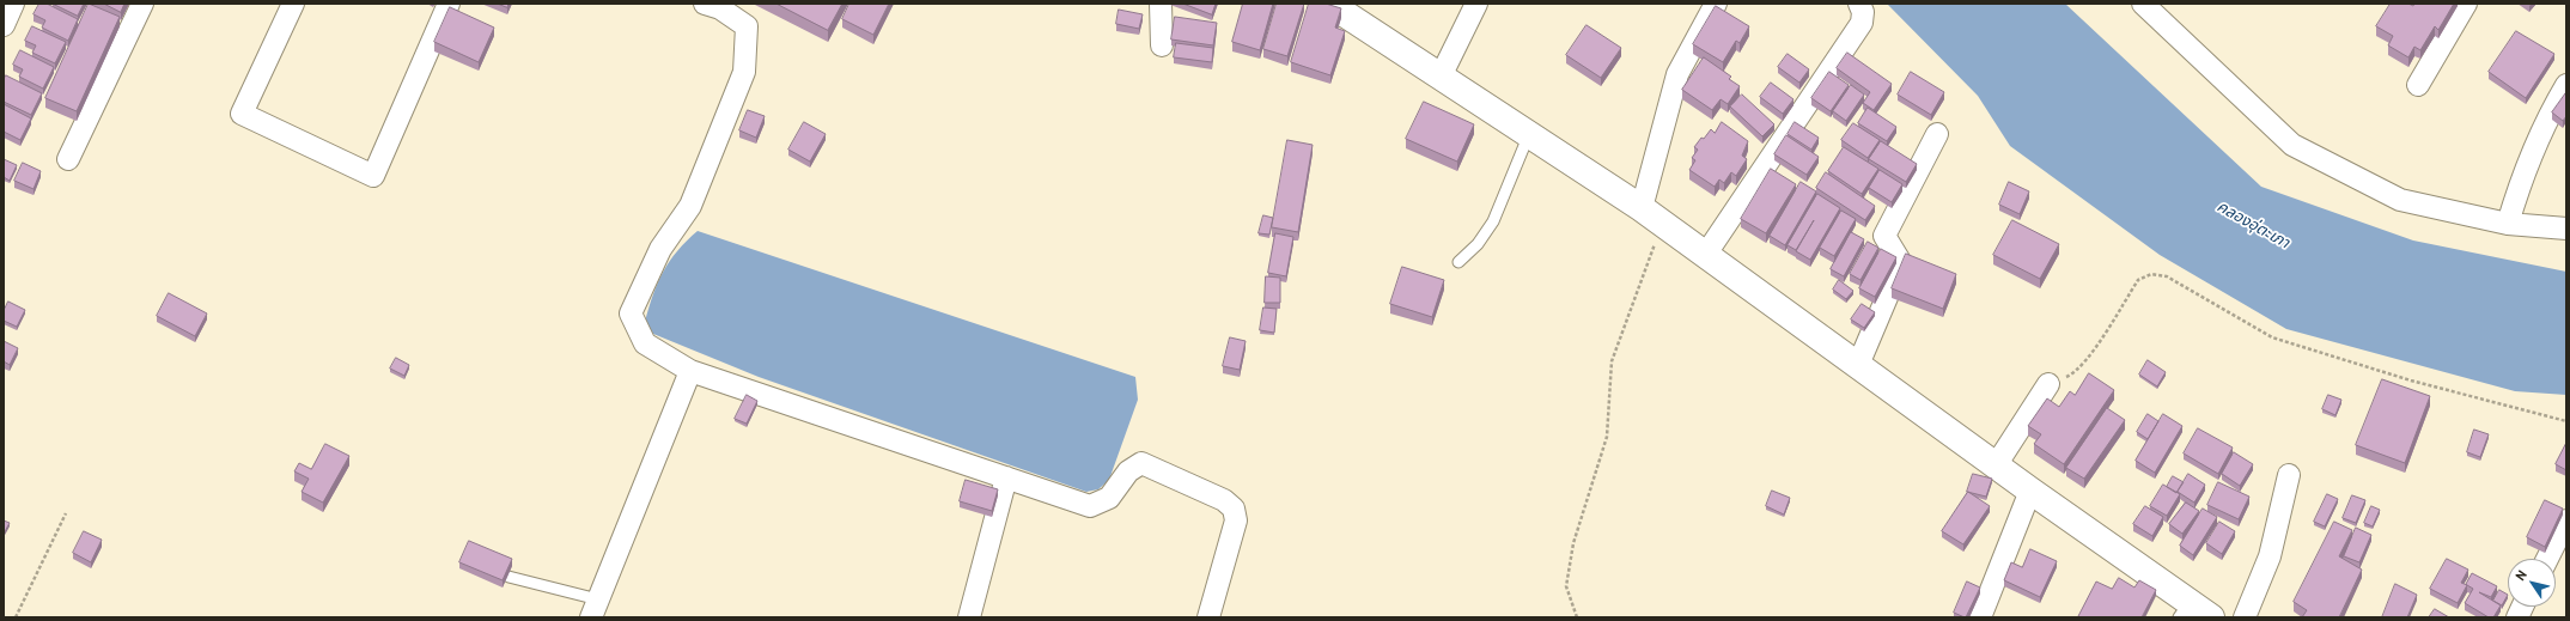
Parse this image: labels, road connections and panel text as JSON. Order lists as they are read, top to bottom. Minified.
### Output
{"water":["คลองอุ่ตะเภา"],"north":"top left"}
